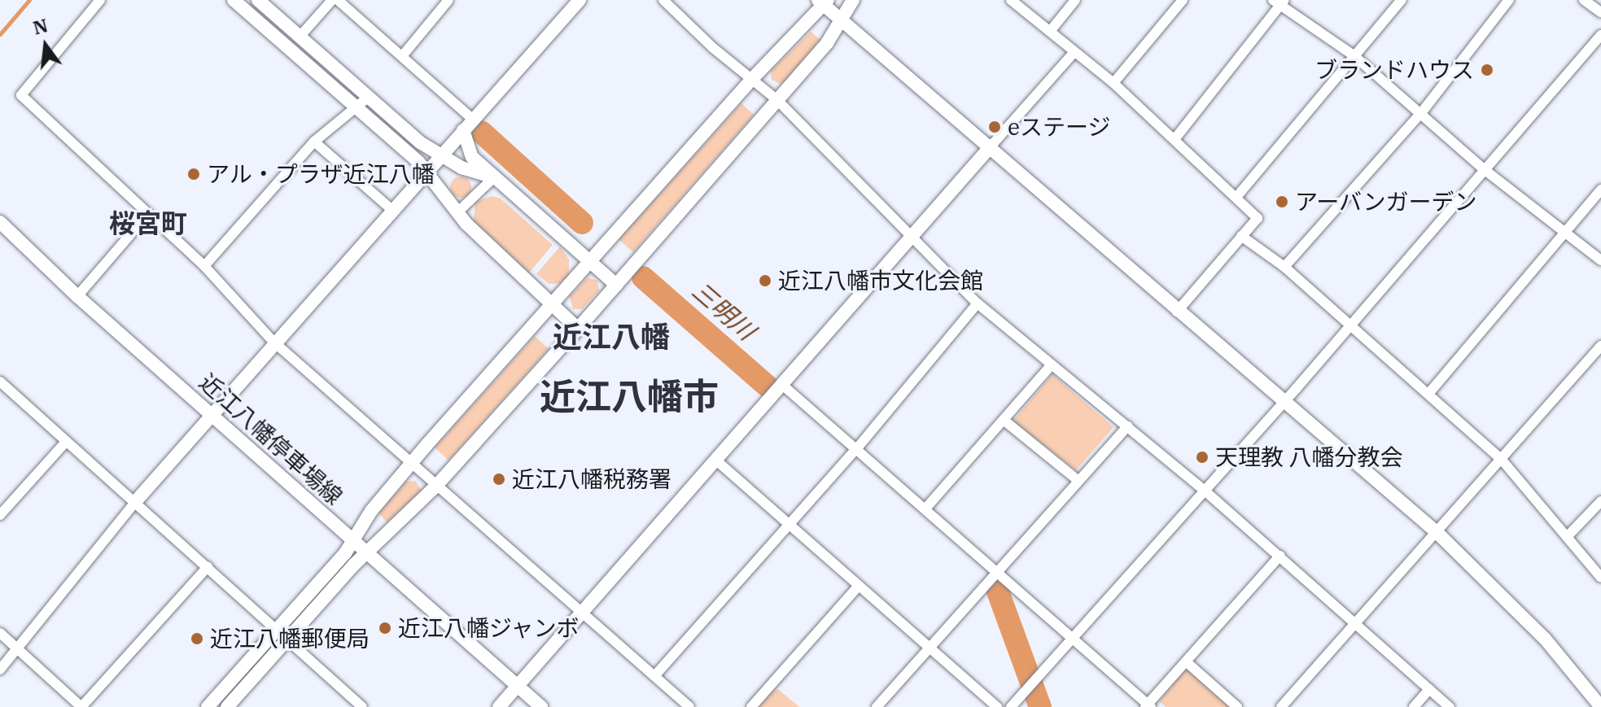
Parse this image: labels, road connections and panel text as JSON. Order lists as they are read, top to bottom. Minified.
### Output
{"streets":{"street":["近江八幡停車場線"]},"districts":["桜宮町","近江八幡","近江八幡市"],"water":["三明川"],"places":["ブランドハウス","eステージ","アル・プラザ近江八幡","アーバンガーデン","近江八幡市文化会館","天理教 八幡分教会","近江八幡税務署","近江八幡ジャンボ","近江八幡郵便局"],"north":"top"}
